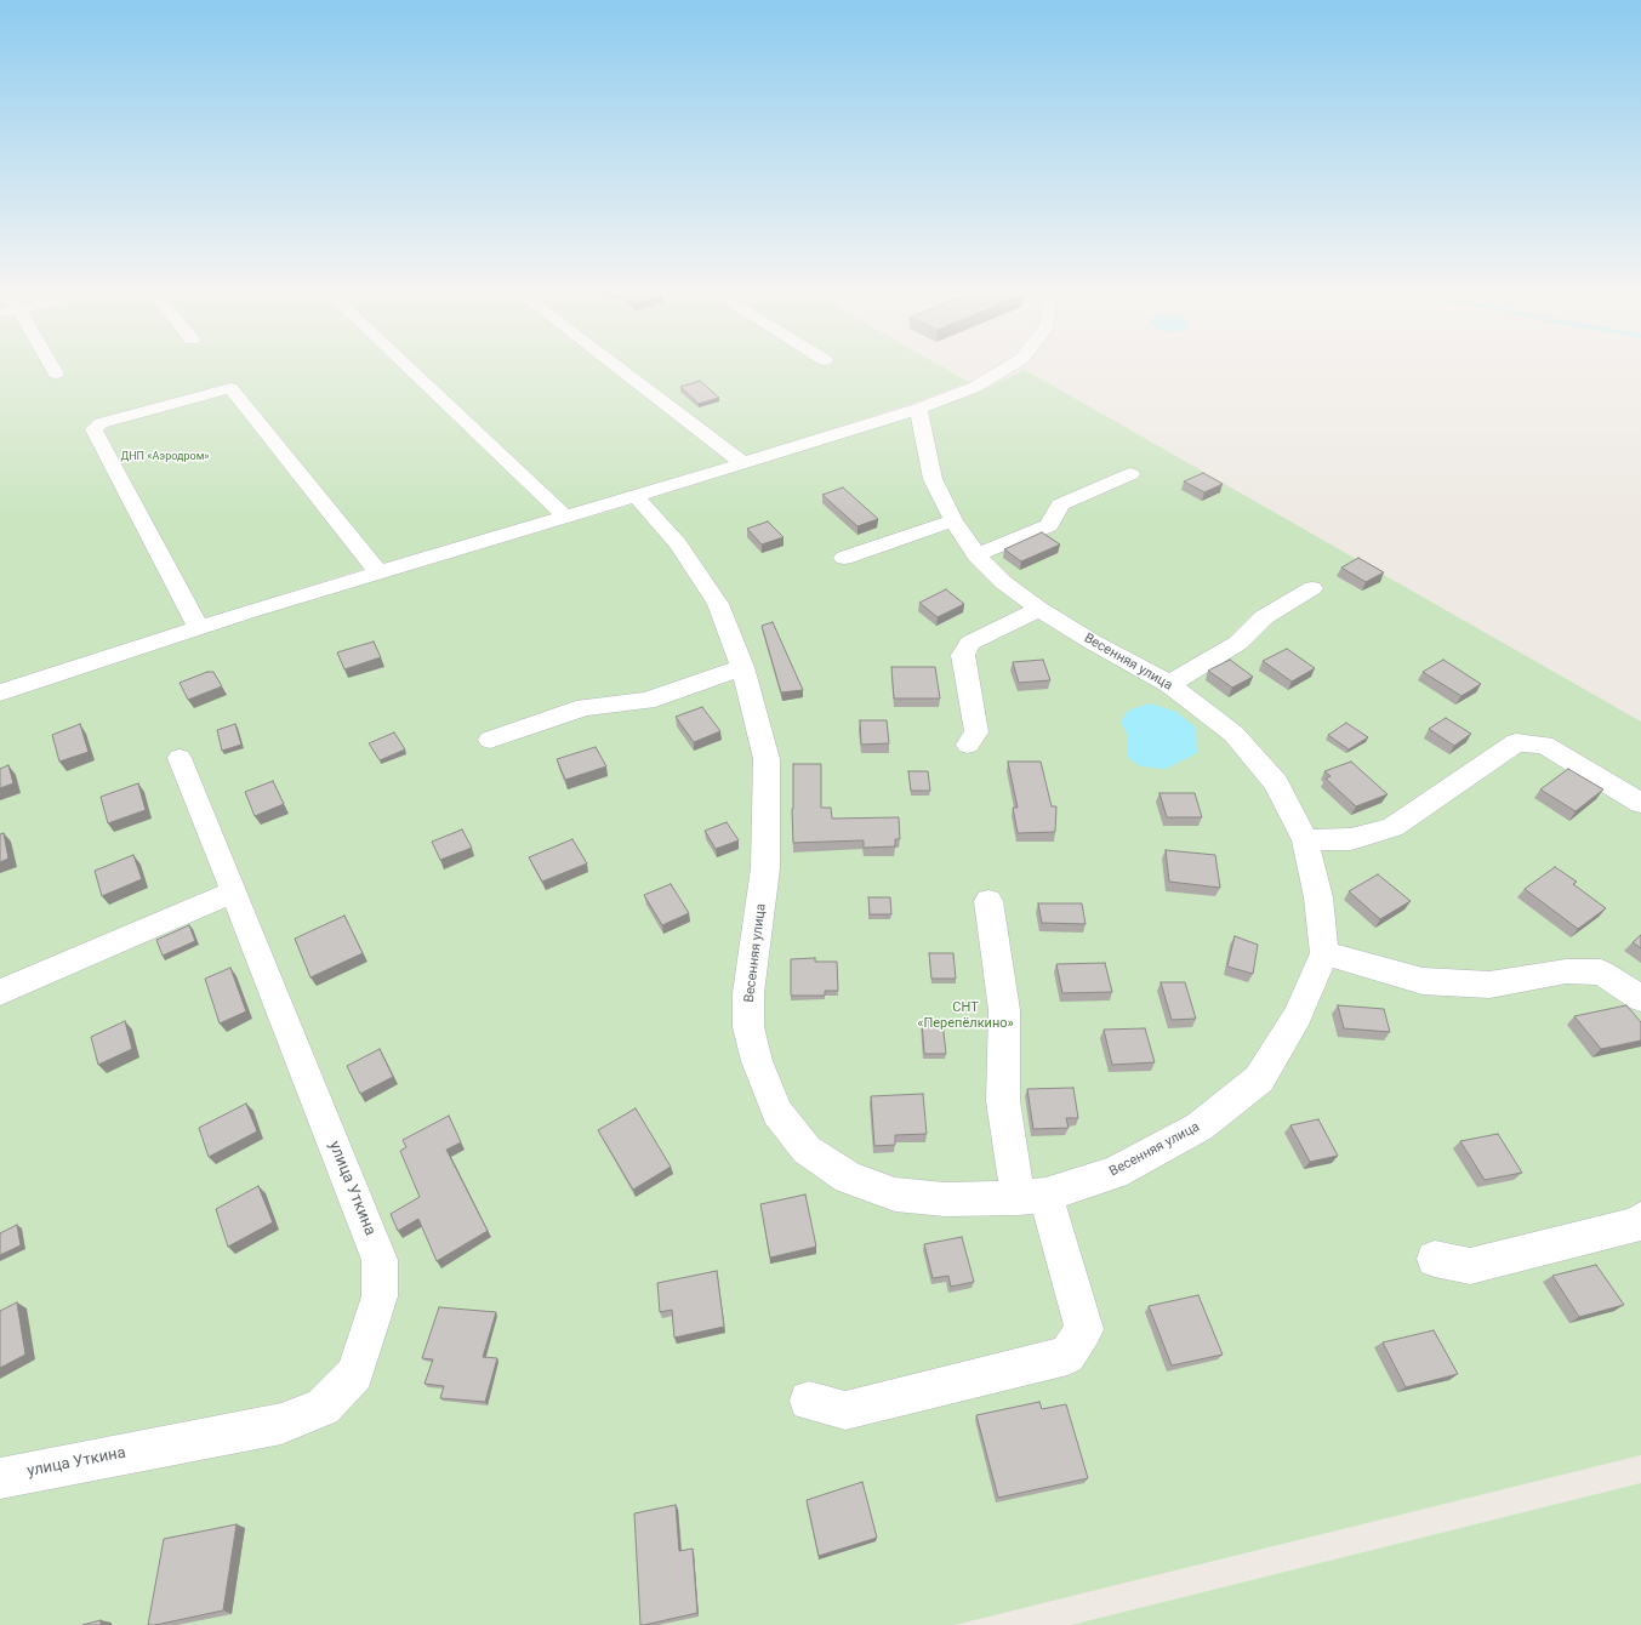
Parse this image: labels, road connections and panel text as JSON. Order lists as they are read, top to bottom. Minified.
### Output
{"streets":{"street":["Весенняя улица","улица Уткина"]},"parks":["ДНП «Аэродром»","СНТ «Перепёлкино»"]}
